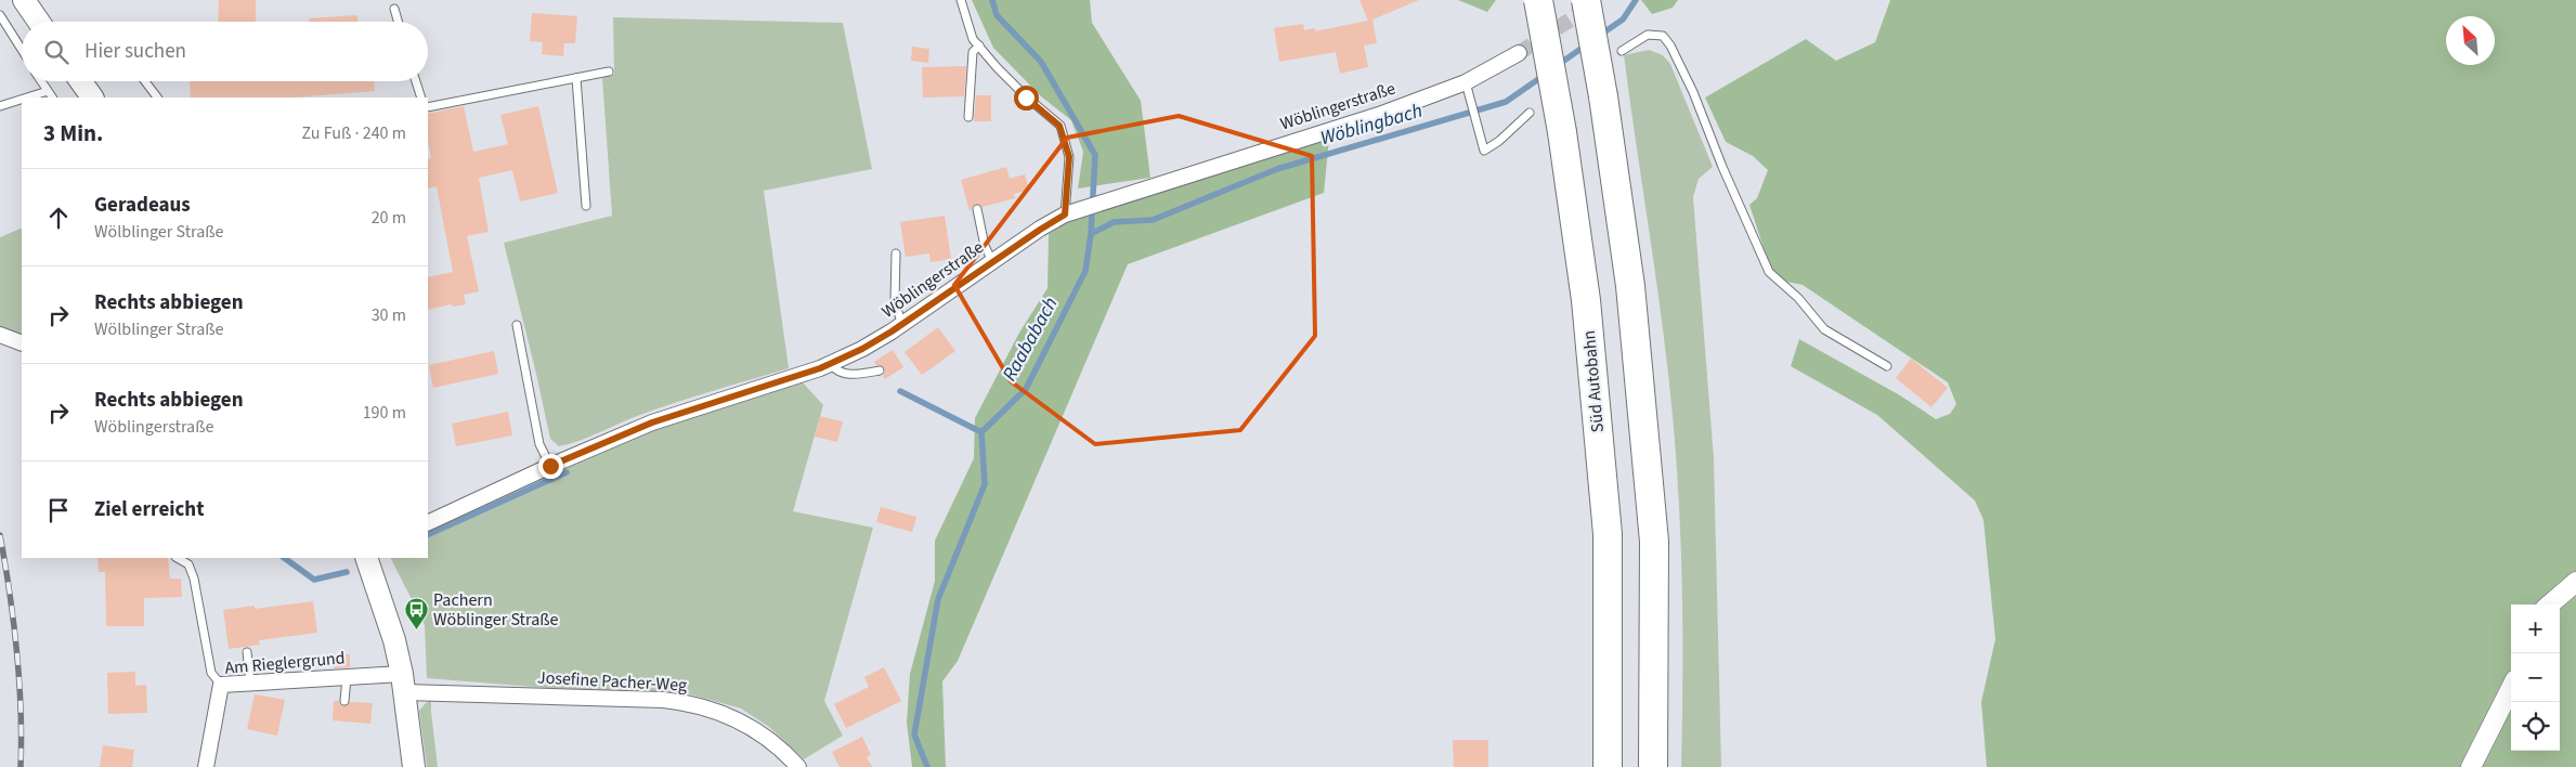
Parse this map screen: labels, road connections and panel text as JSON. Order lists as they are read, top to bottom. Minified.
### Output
{"streets":{"highway":["Süd Autobahn"],"street":["Wöblingerstraße","Am Rieglergrund","Josefine Pacher-Weg"]},"crossings":[["Am Rieglergrund","Josefine Pacher-Weg"]],"water":["Wöblingbach","Raababach"],"places":{"bus stop":["Pachern Wöblinger Straße"]},"north":"top left","page":{"search":"Hier suchen","heading":["3 Min.","Zu Fuß · 240 m"],"list":[["Geradeaus","Wölblinger Straße","20 m"],["Rechts abbiegen","Wölblinger Straße","30 m"],["Rechts abbiegen","Wöblingerstraße","190 m"],"Ziel erreicht"],"map_buttons":["+","−"]}}
